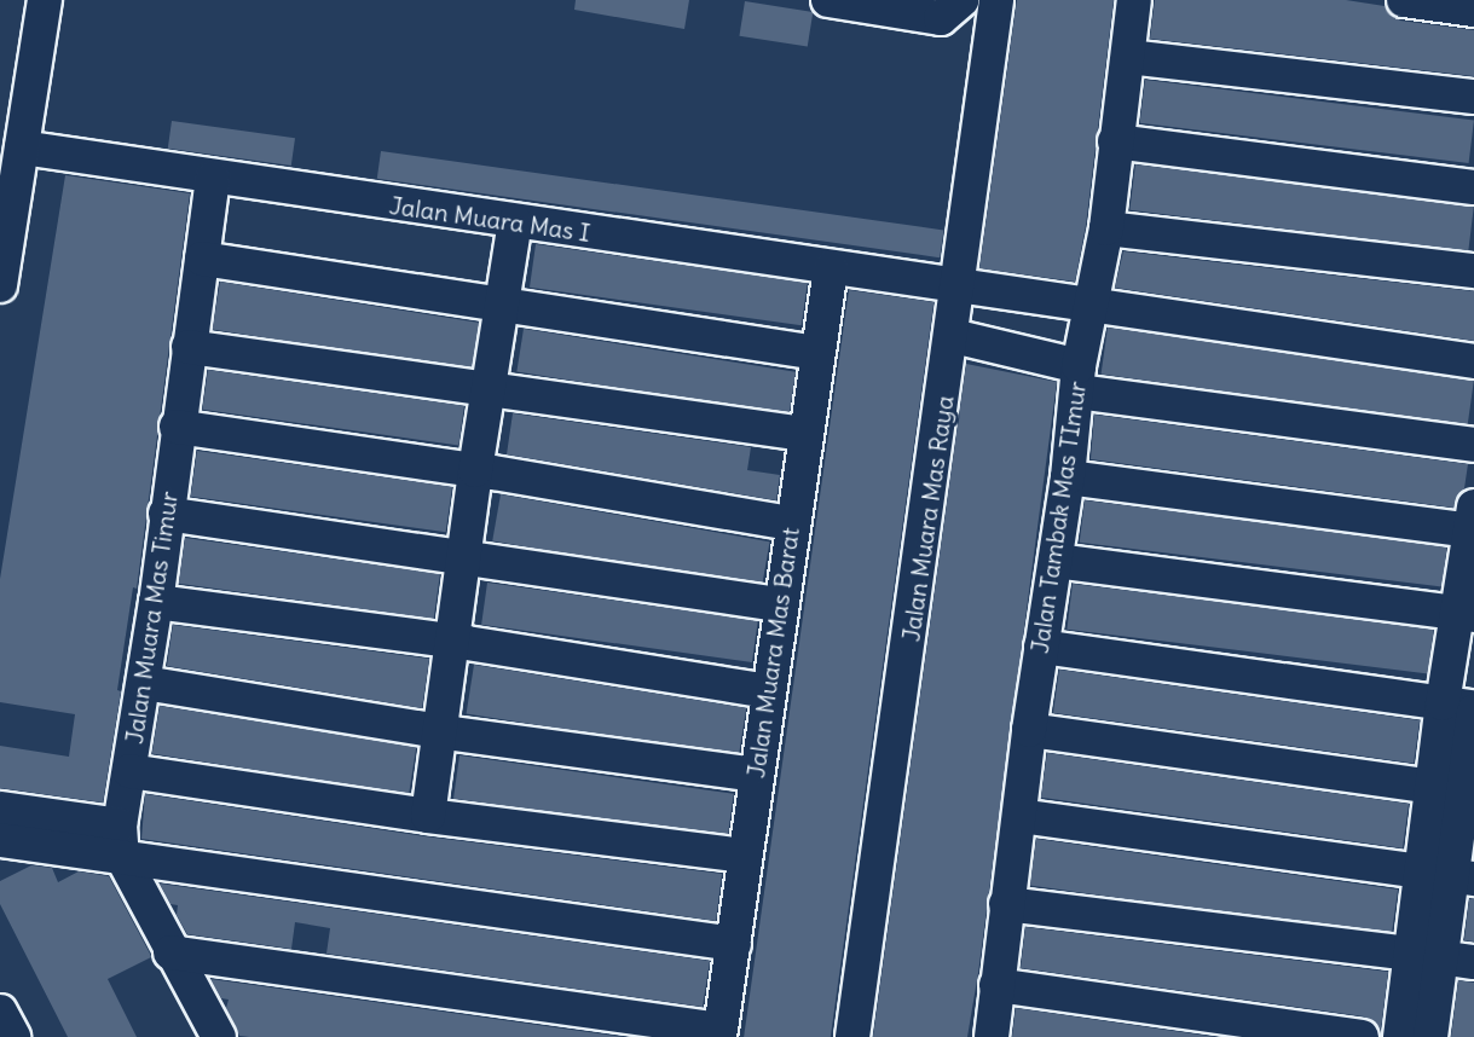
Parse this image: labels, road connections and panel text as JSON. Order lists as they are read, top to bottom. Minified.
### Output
{"streets":{"street":["Jalan Muara Mas I","Jalan Tambak Mas TImur","Jalan Muara Mas Raya","Jalan Muara Mas Timur","Jalan Muara Mas Barat"]},"crossings":[["Jalan Muara Mas I","Jalan Tambak Mas TImur"],["Jalan Muara Mas I","Jalan Muara Mas Raya"],["Jalan Muara Mas I","Jalan Muara Mas Timur"],["Jalan Muara Mas I","Jalan Muara Mas Barat"]]}
